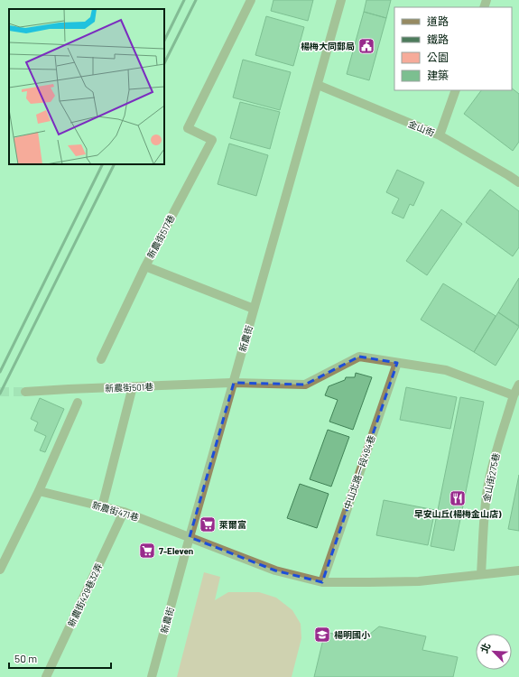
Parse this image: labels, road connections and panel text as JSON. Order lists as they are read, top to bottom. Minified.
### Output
{"streets":{"street":["金山街","新農街517巷","新農街","新農街501巷","中山北路一段494巷","金山街275巷","新農街471巷","新農街429巷32弄"]},"crossings":[["金山街","新農街"],["新農街","新農街501巷"],["新農街","新農街471巷"],["新農街501巷","中山北路一段494巷"],["新農街501巷","金山街275巷"],["新農街471巷","新農街429巷32弄"]],"places":{"public building":["楊梅大同郵局"],"restaurant":["早安山丘(楊梅金山店)"],"supermarket":["萊爾富","7-Eleven"],"school or university":["楊明國小"]},"legend":["道路","鐵路","公園","建築"],"scale_bar":"50 m","north":"top left"}
